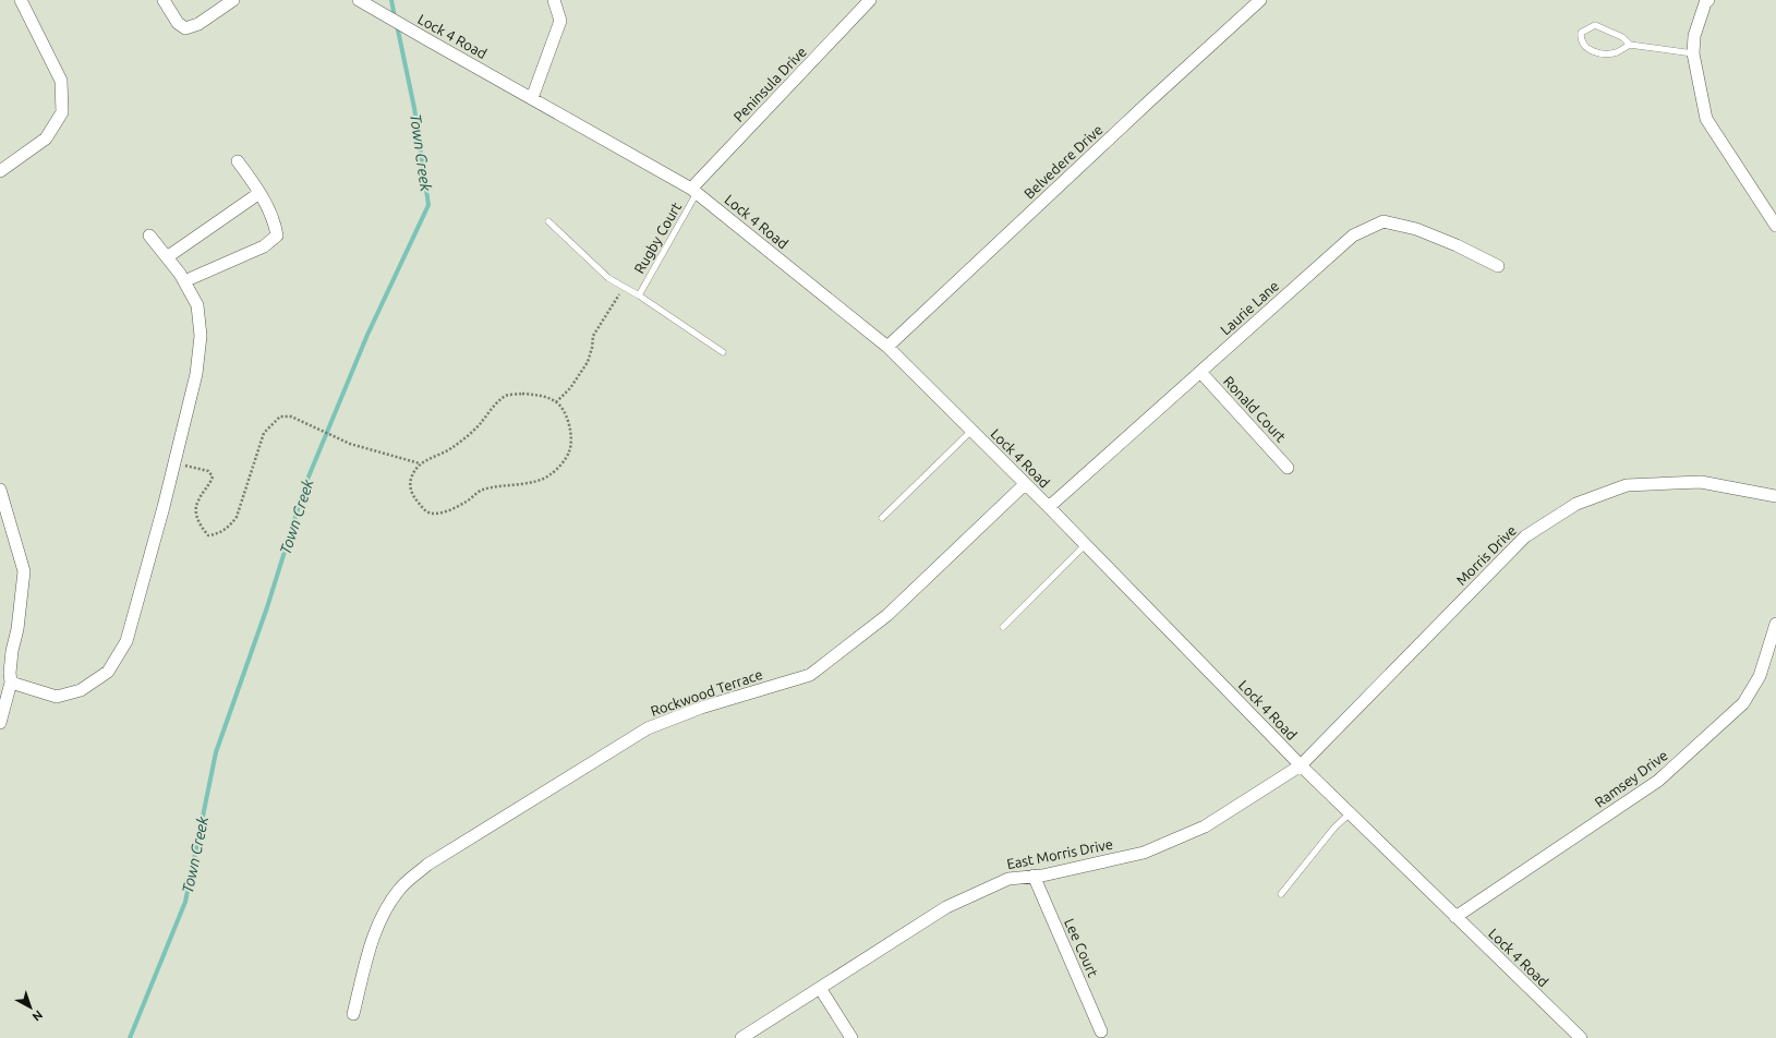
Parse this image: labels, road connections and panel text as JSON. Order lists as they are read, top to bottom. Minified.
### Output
{"streets":{"street":["Lock 4 Road","Peninsula Drive","Belvedere Drive","Laurie Lane","Ronald Court","Morris Drive","Rockwood Terrace","Ramsey Drive","East Morris Drive","Lee Court"],"lane":["Rugby Court"]},"crossings":[["Lock 4 Road","Peninsula Drive"],["Lock 4 Road","Belvedere Drive"],["Lock 4 Road","Rugby Court"],["Lock 4 Road","Laurie Lane"],["Lock 4 Road","Morris Drive"],["Lock 4 Road","Rockwood Terrace"],["Lock 4 Road","Ramsey Drive"],["Lock 4 Road","East Morris Drive"],["Peninsula Drive","Rugby Court"],["Laurie Lane","Ronald Court"],["Morris Drive","East Morris Drive"],["East Morris Drive","Lee Court"]],"water":["Town Creek"],"north":"bottom right"}
